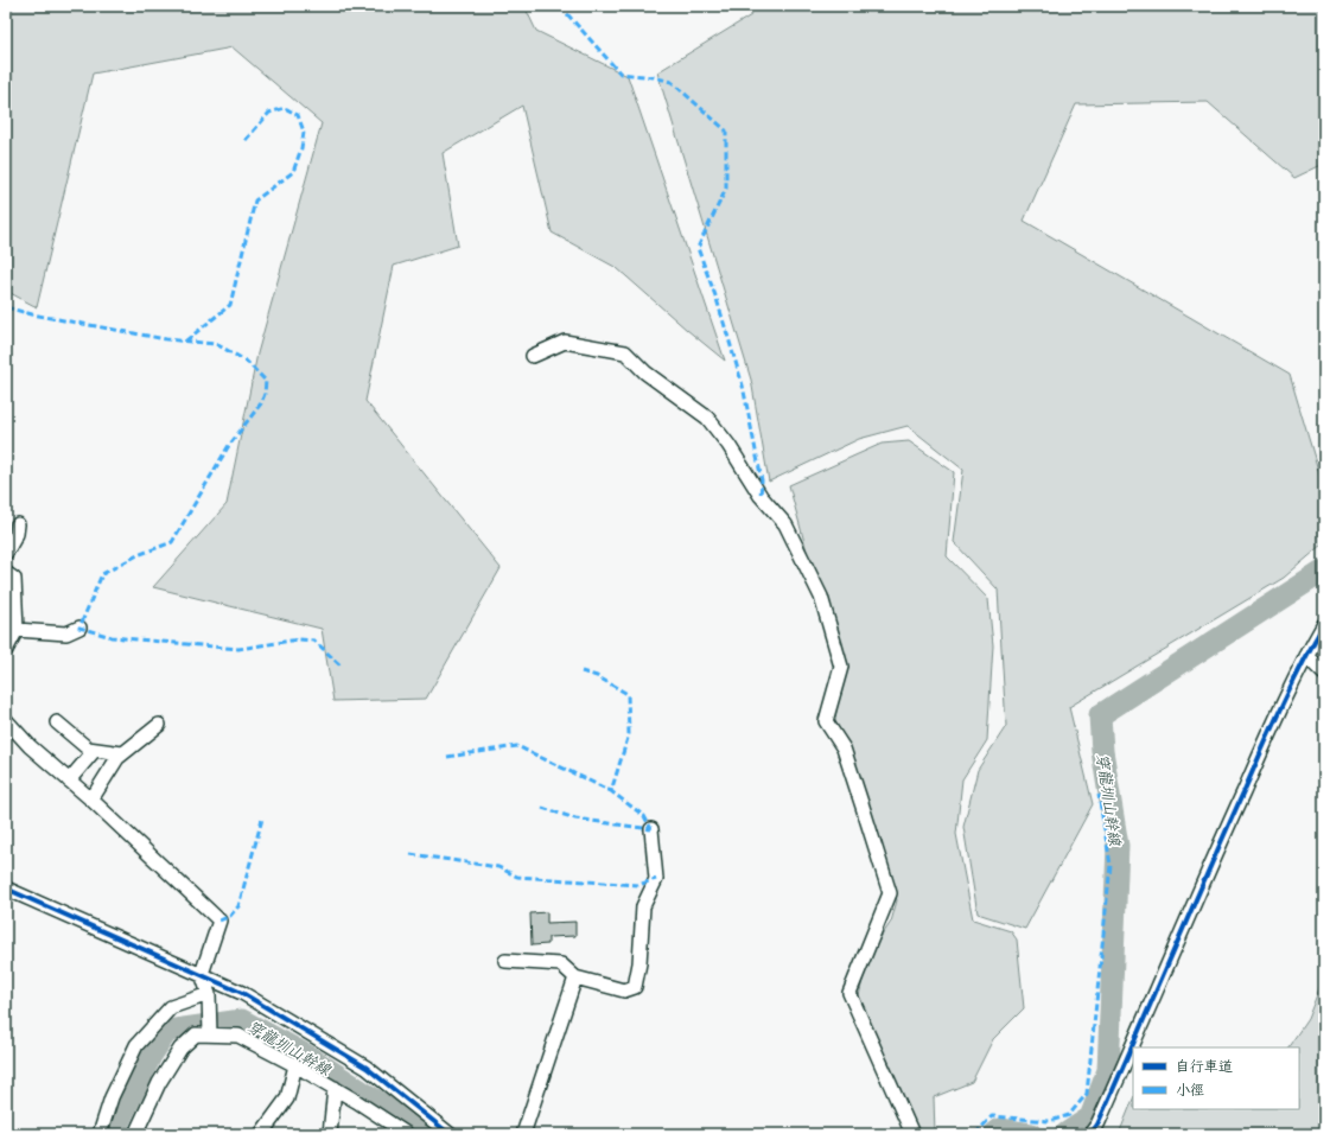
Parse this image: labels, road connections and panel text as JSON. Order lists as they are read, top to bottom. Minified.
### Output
{"water":["穿龍圳山幹線"],"legend":["自行車道","小徑"]}
